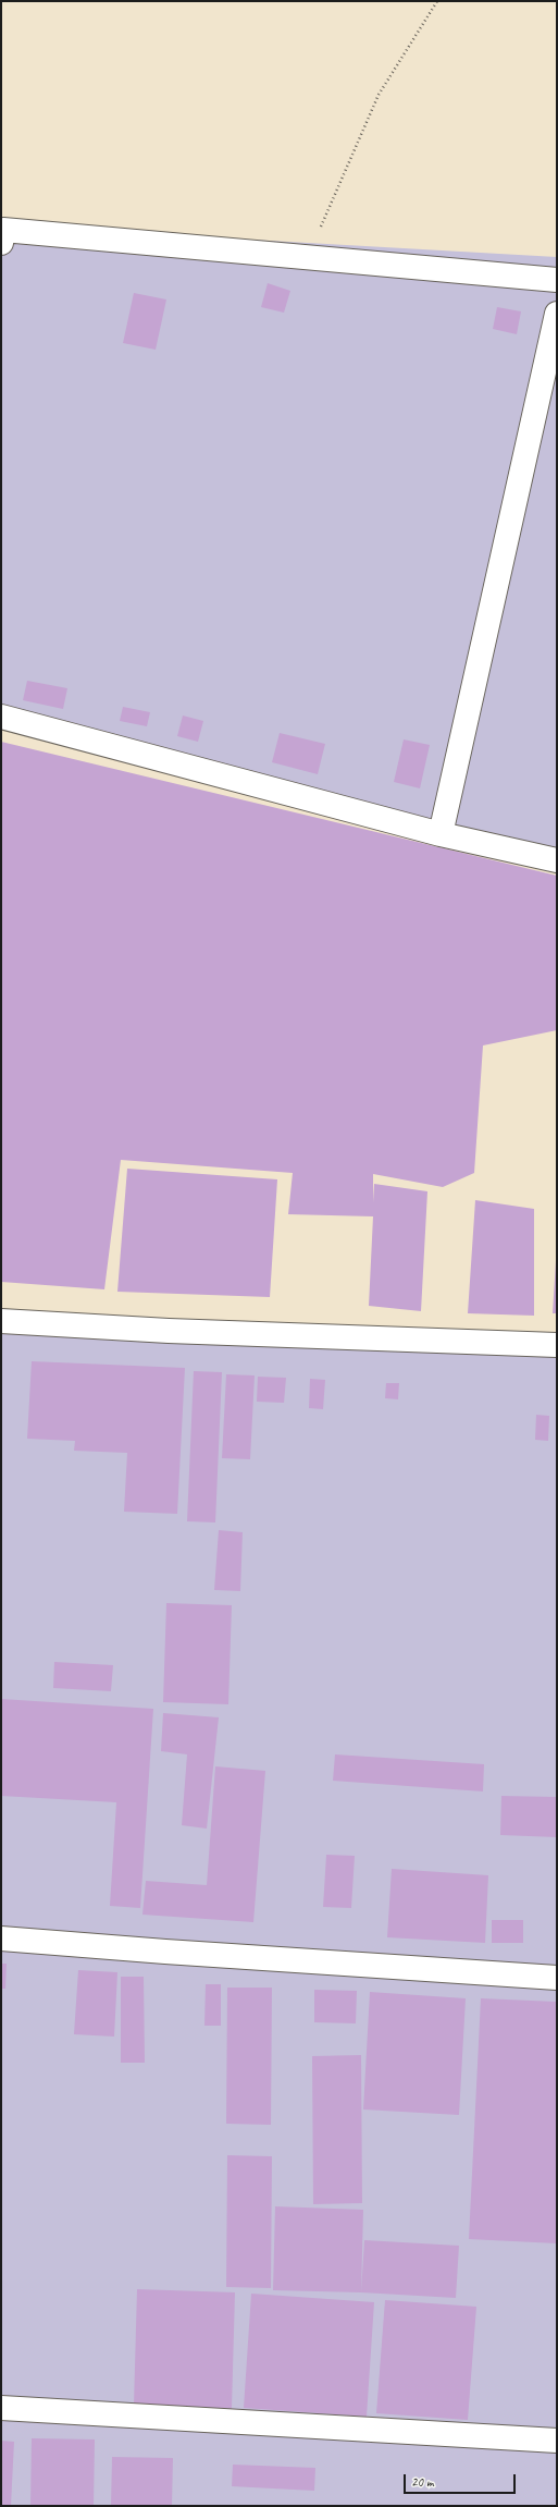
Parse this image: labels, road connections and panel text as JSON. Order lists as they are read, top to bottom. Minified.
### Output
{"scale_bar":"20 m"}
